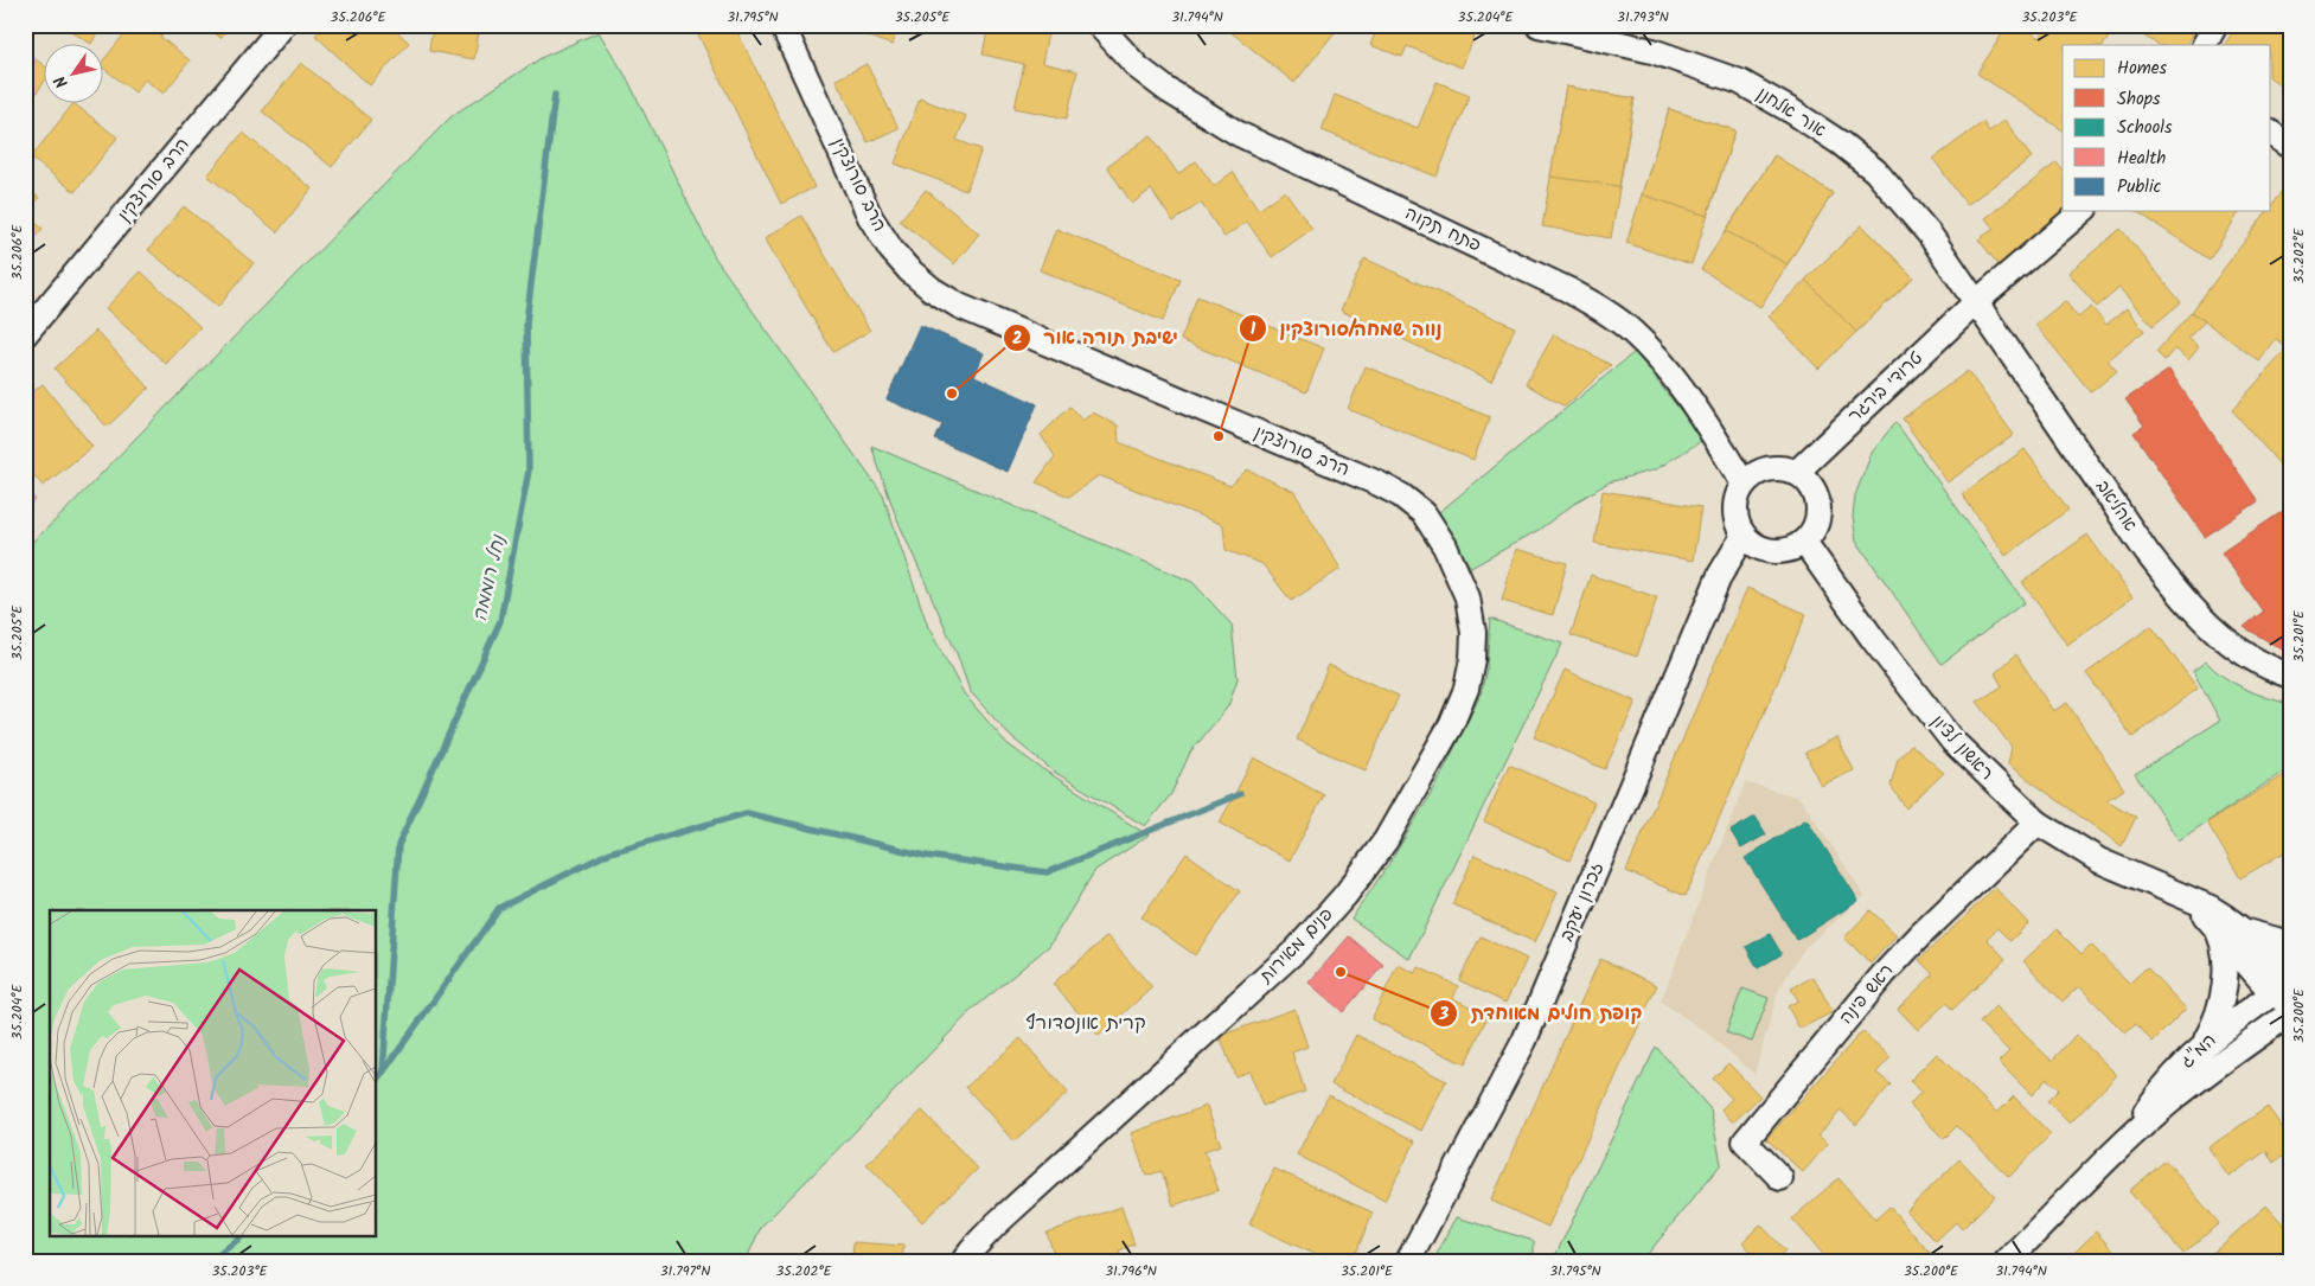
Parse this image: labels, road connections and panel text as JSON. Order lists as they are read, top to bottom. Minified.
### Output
{"streets":{"street":["אור אלחנן","הרב סורוצקין","פתח תקוה","טרודי בירגר","אהליאב","ראשון לציון","זכרון יעקב","פנים מאירות","ראש פינה","המ\"ג"]},"crossings":[["אור אלחנן","טרודי בירגר"],["אור אלחנן","אהליאב"],["הרב סורוצקין","פנים מאירות"],["פתח תקוה","טרודי בירגר"],["פתח תקוה","ראשון לציון"],["פתח תקוה","זכרון יעקב"],["טרודי בירגר","אהליאב"],["טרודי בירגר","ראשון לציון"],["טרודי בירגר","זכרון יעקב"],["ראשון לציון","זכרון יעקב"],["ראשון לציון","ראש פינה"],["ראשון לציון","המ\"ג"]],"districts":["קרית אונסדורף"],"water":["נחל רוממה"],"places":["ישיבת תורה אור","נווה שמחה/סורוצקין","קופת חולים מאוחדת"],"legend":["Homes","Shops","Schools","Health","Public"],"north":"bottom left","coordinates":["35.206°E","31.795°N","35.205°E","31.794°N","35.204°E","31.793°N","35.203°E","35.202°E","35.201°E","35.200°E","31.797°N","31.796°N"]}
